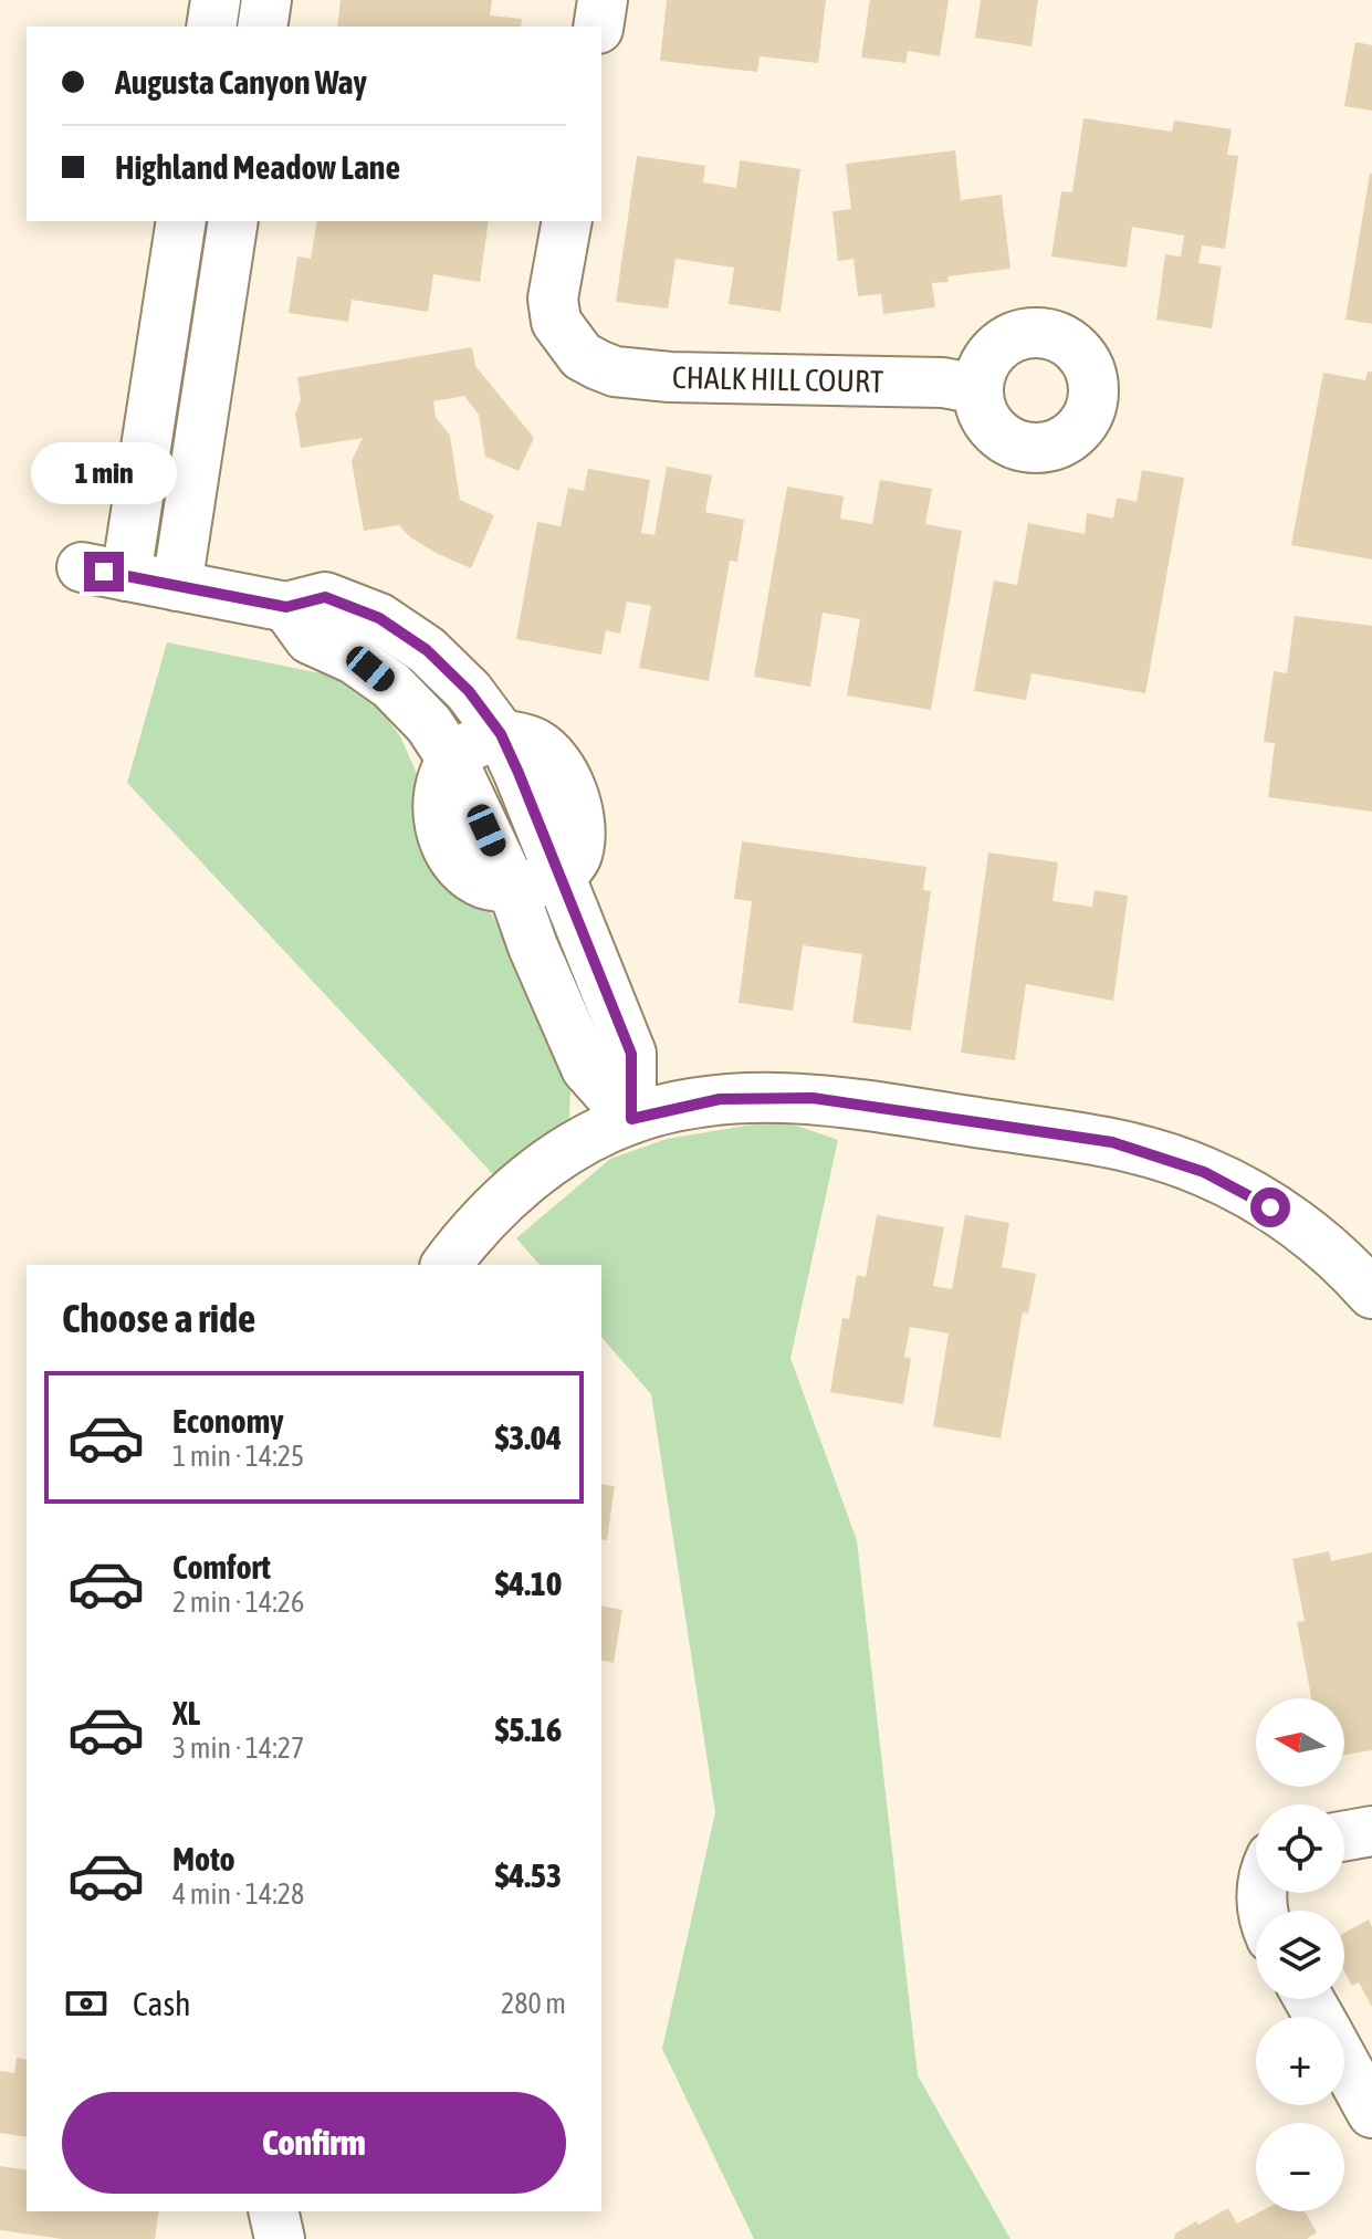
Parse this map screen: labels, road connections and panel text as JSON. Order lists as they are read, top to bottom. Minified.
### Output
{"streets":{"street":["CHALK HILL COURT"]},"north":"left","page":{"banner":["Augusta Canyon Way","Highland Meadow Lane"],"bubble":"1 min","heading":"Choose a ride","list":[{"name":"Economy","note":"1 min · 14:25","value":"$3.04"},{"name":"Comfort","note":"2 min · 14:26","value":"$4.10"},{"name":"XL","note":"3 min · 14:27","value":"$5.16"},{"name":"Moto","note":"4 min · 14:28","value":"$4.53"}],"map_buttons":["+","−"],"pay":["Cash","280 m"],"buttons":"Confirm"}}
